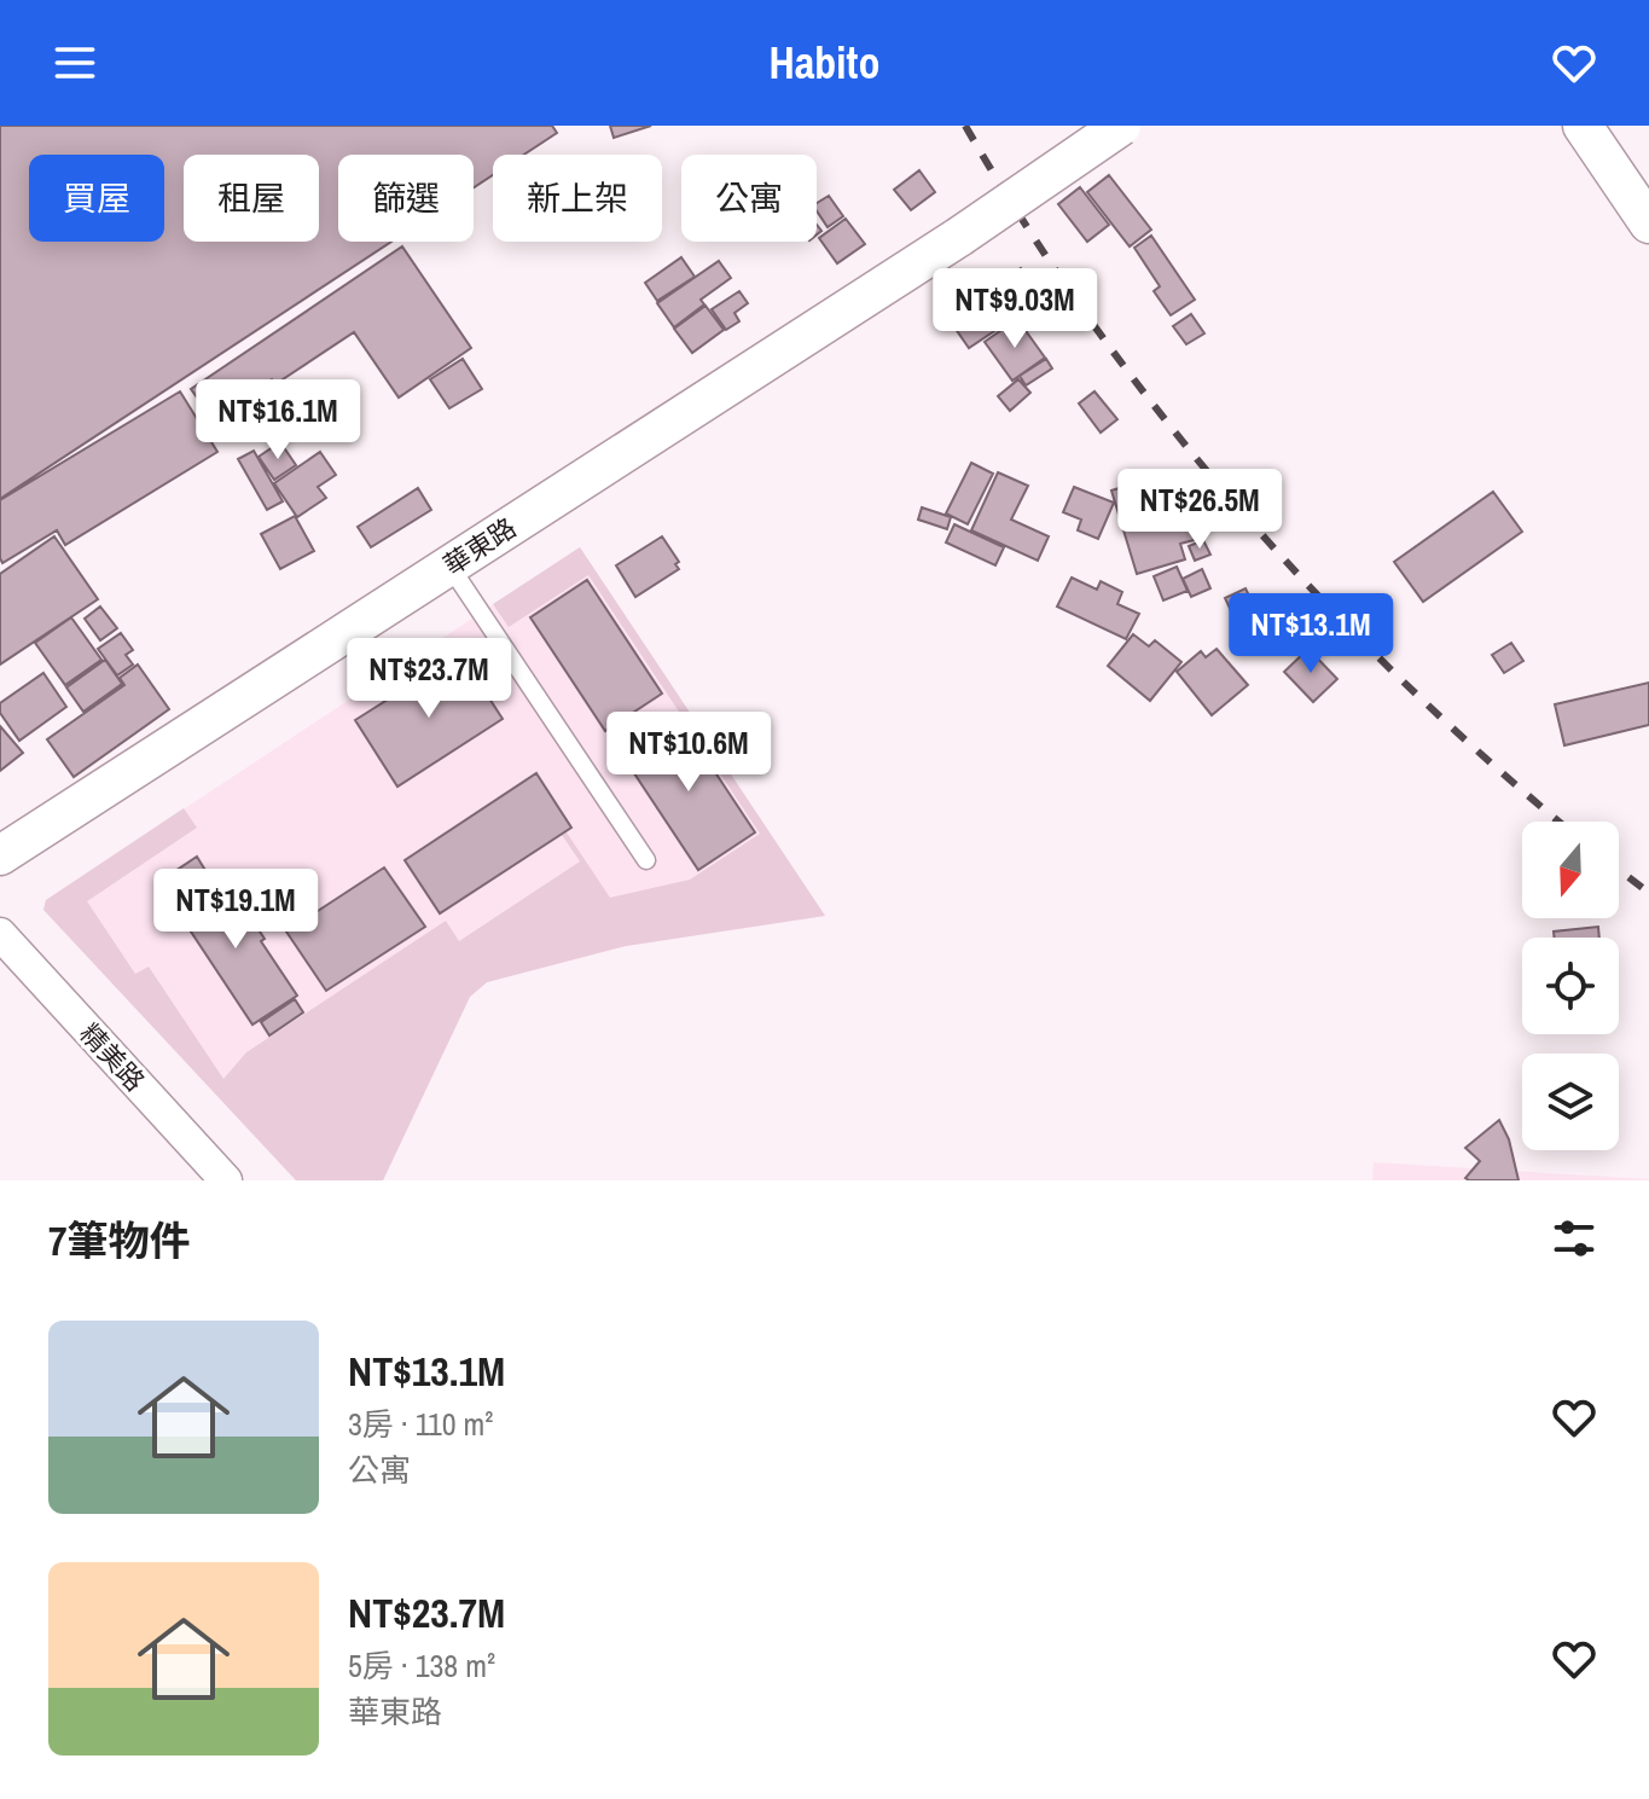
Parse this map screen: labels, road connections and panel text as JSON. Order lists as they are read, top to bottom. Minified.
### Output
{"streets":{"street":["華東路","精美路"]},"north":"bottom","page":{"header":"Habito","chip":["買屋","租屋","篩選","新上架","公寓"],"price":["NT$9.03M","NT$16.1M","NT$26.5M","NT$13.1M","NT$23.7M","NT$10.6M","NT$19.1M"],"heading":"7筆物件","list":[{"name":"NT$13.1M","note":"3房 · 110 m² · 公寓"},{"name":"NT$23.7M","note":"5房 · 138 m² · 華東路"}]}}
